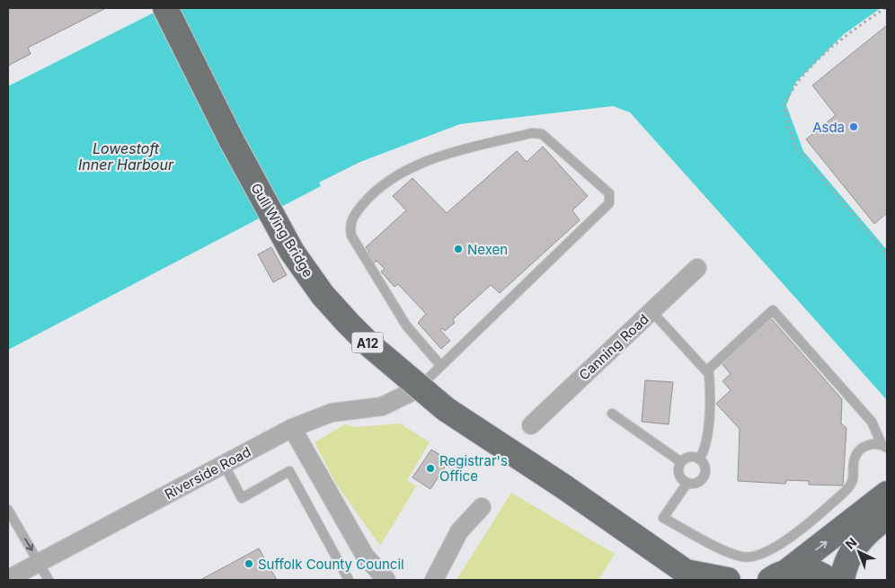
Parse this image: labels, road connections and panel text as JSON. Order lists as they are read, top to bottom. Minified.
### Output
{"streets":{"highway":["Gull Wing Bridge","A12"],"street":["Canning Road","Riverside Road"]},"crossings":[["Gull Wing Bridge","A12"]],"water":["Lowestoft Inner Harbour"],"places":["Asda","Nexen","Registrar's Office","Suffolk County Council"],"north":"top left"}
